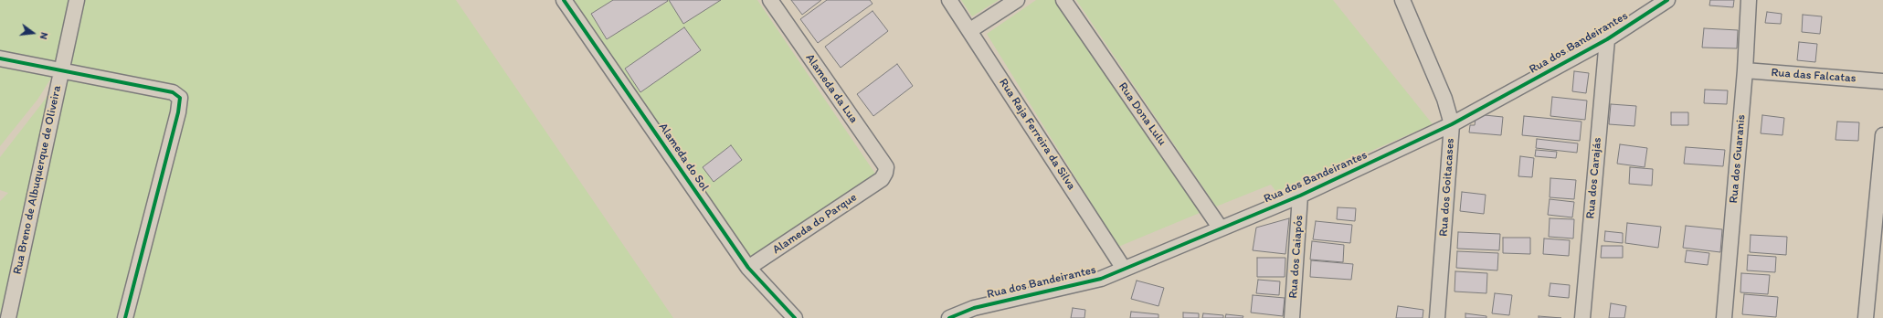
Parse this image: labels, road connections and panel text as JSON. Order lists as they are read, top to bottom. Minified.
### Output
{"streets":{"street":["Rua dos Bandeirantes","Rua das Falcatas","Alameda da Lua","Rua Dona Lulu","Rua Raja Ferreira da Silva","Alameda do Sol","Rua dos Guaranis","Rua dos Carajás","Rua Breno de Albuquerque de Oliveira","Rua dos Goitacases","Alameda do Parque","Rua dos Caiapós"]},"crossings":[["Rua dos Bandeirantes","Rua Dona Lulu"],["Rua dos Bandeirantes","Rua Raja Ferreira da Silva"],["Rua dos Bandeirantes","Rua dos Carajás"],["Rua dos Bandeirantes","Rua dos Goitacases"],["Rua dos Bandeirantes","Rua dos Caiapós"],["Rua das Falcatas","Rua dos Guaranis"],["Alameda da Lua","Alameda do Parque"],["Alameda do Sol","Alameda do Parque"]],"north":"right"}
